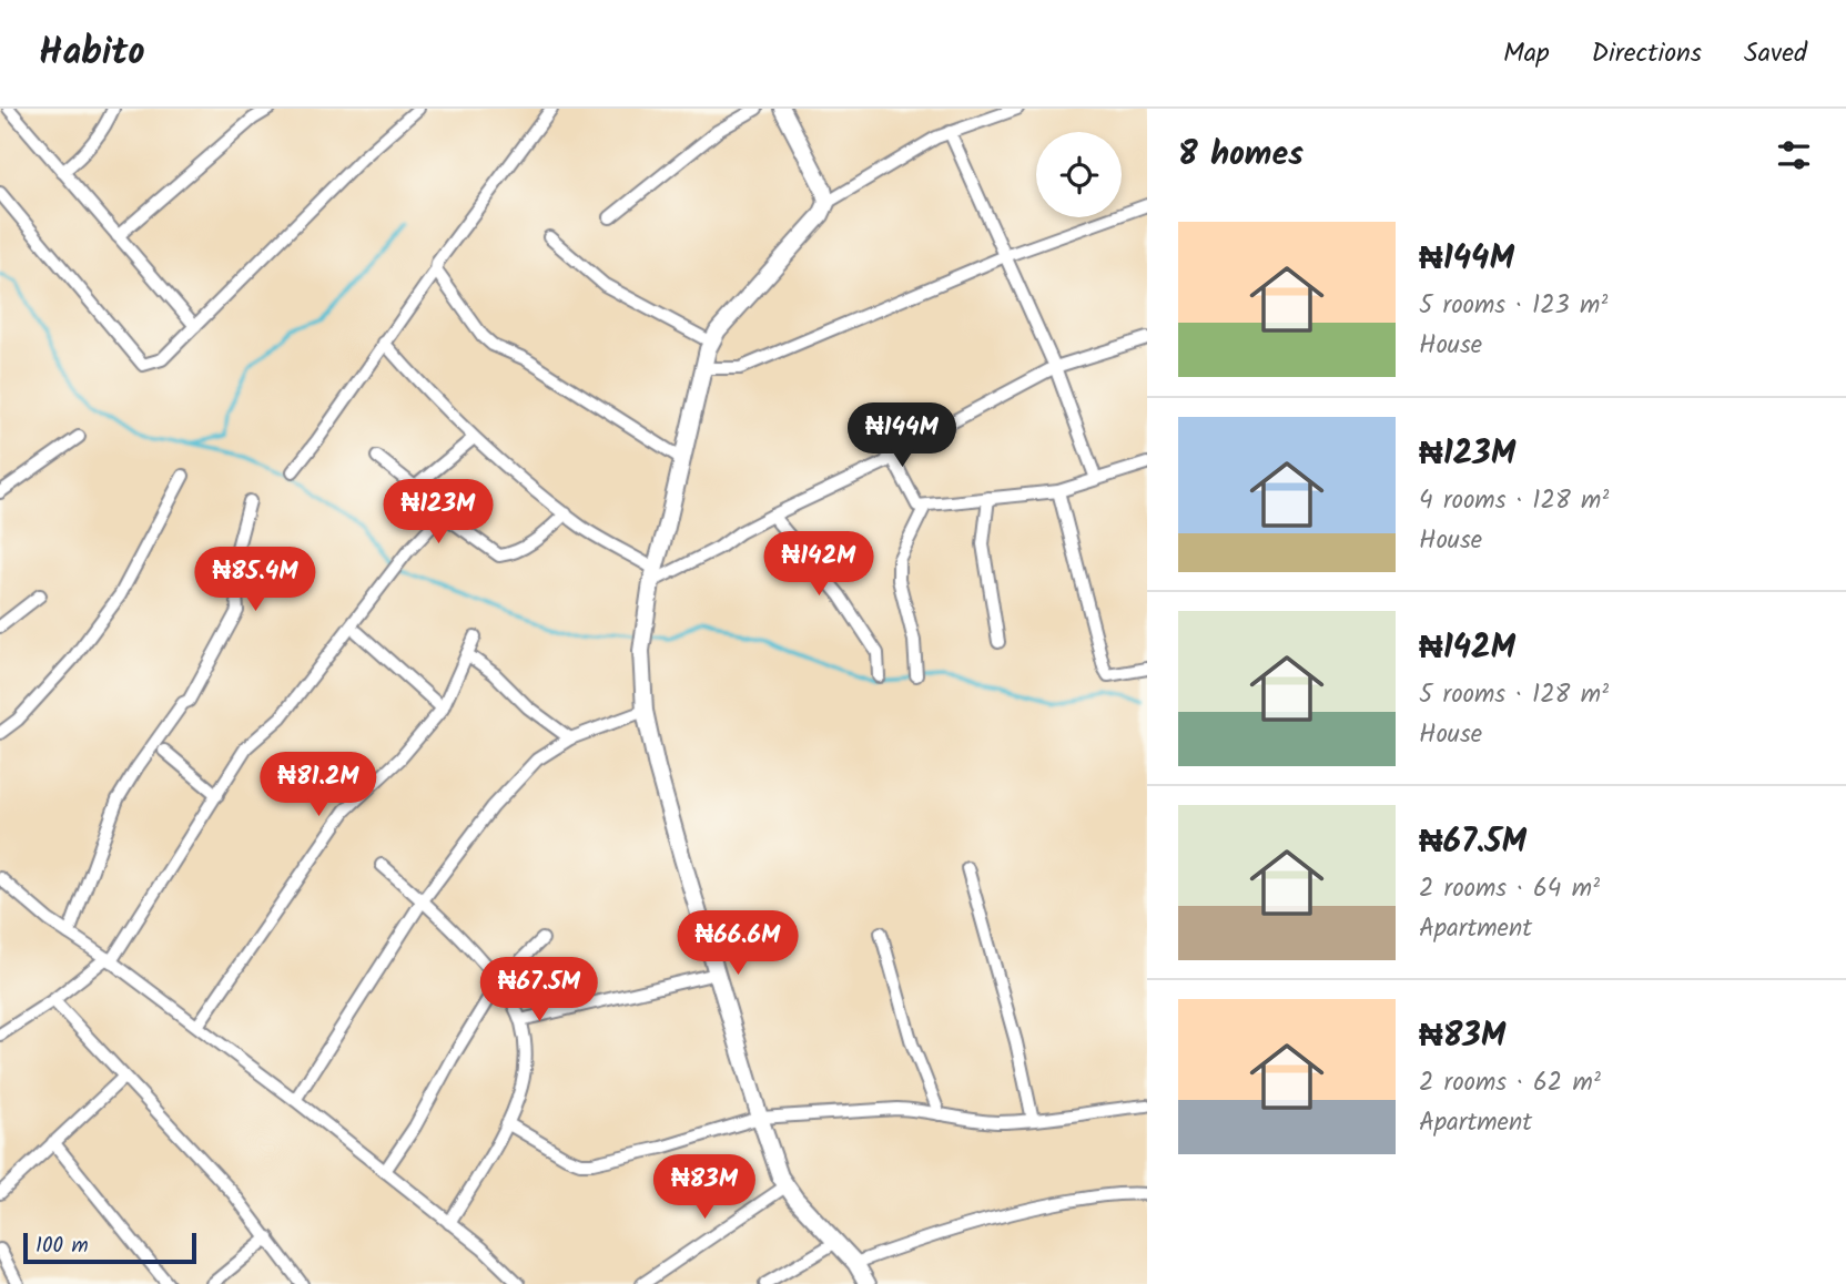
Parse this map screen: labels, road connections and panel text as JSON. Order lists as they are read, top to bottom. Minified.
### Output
{"scale_bar":"100 m","page":{"header":"Habito","nav":["Map","Directions","Saved"],"heading":"8 homes","list":[{"name":"₦144M","note":"5 rooms · 123 m² · House"},{"name":"₦123M","note":"4 rooms · 128 m² · House"},{"name":"₦142M","note":"5 rooms · 128 m² · House"},{"name":"₦67.5M","note":"2 rooms · 64 m² · Apartment"},{"name":"₦83M","note":"2 rooms · 62 m² · Apartment"}],"price":["₦144M","₦123M","₦142M","₦85.4M","₦81.2M","₦66.6M","₦67.5M","₦83M"],"scale":"100 m"}}
